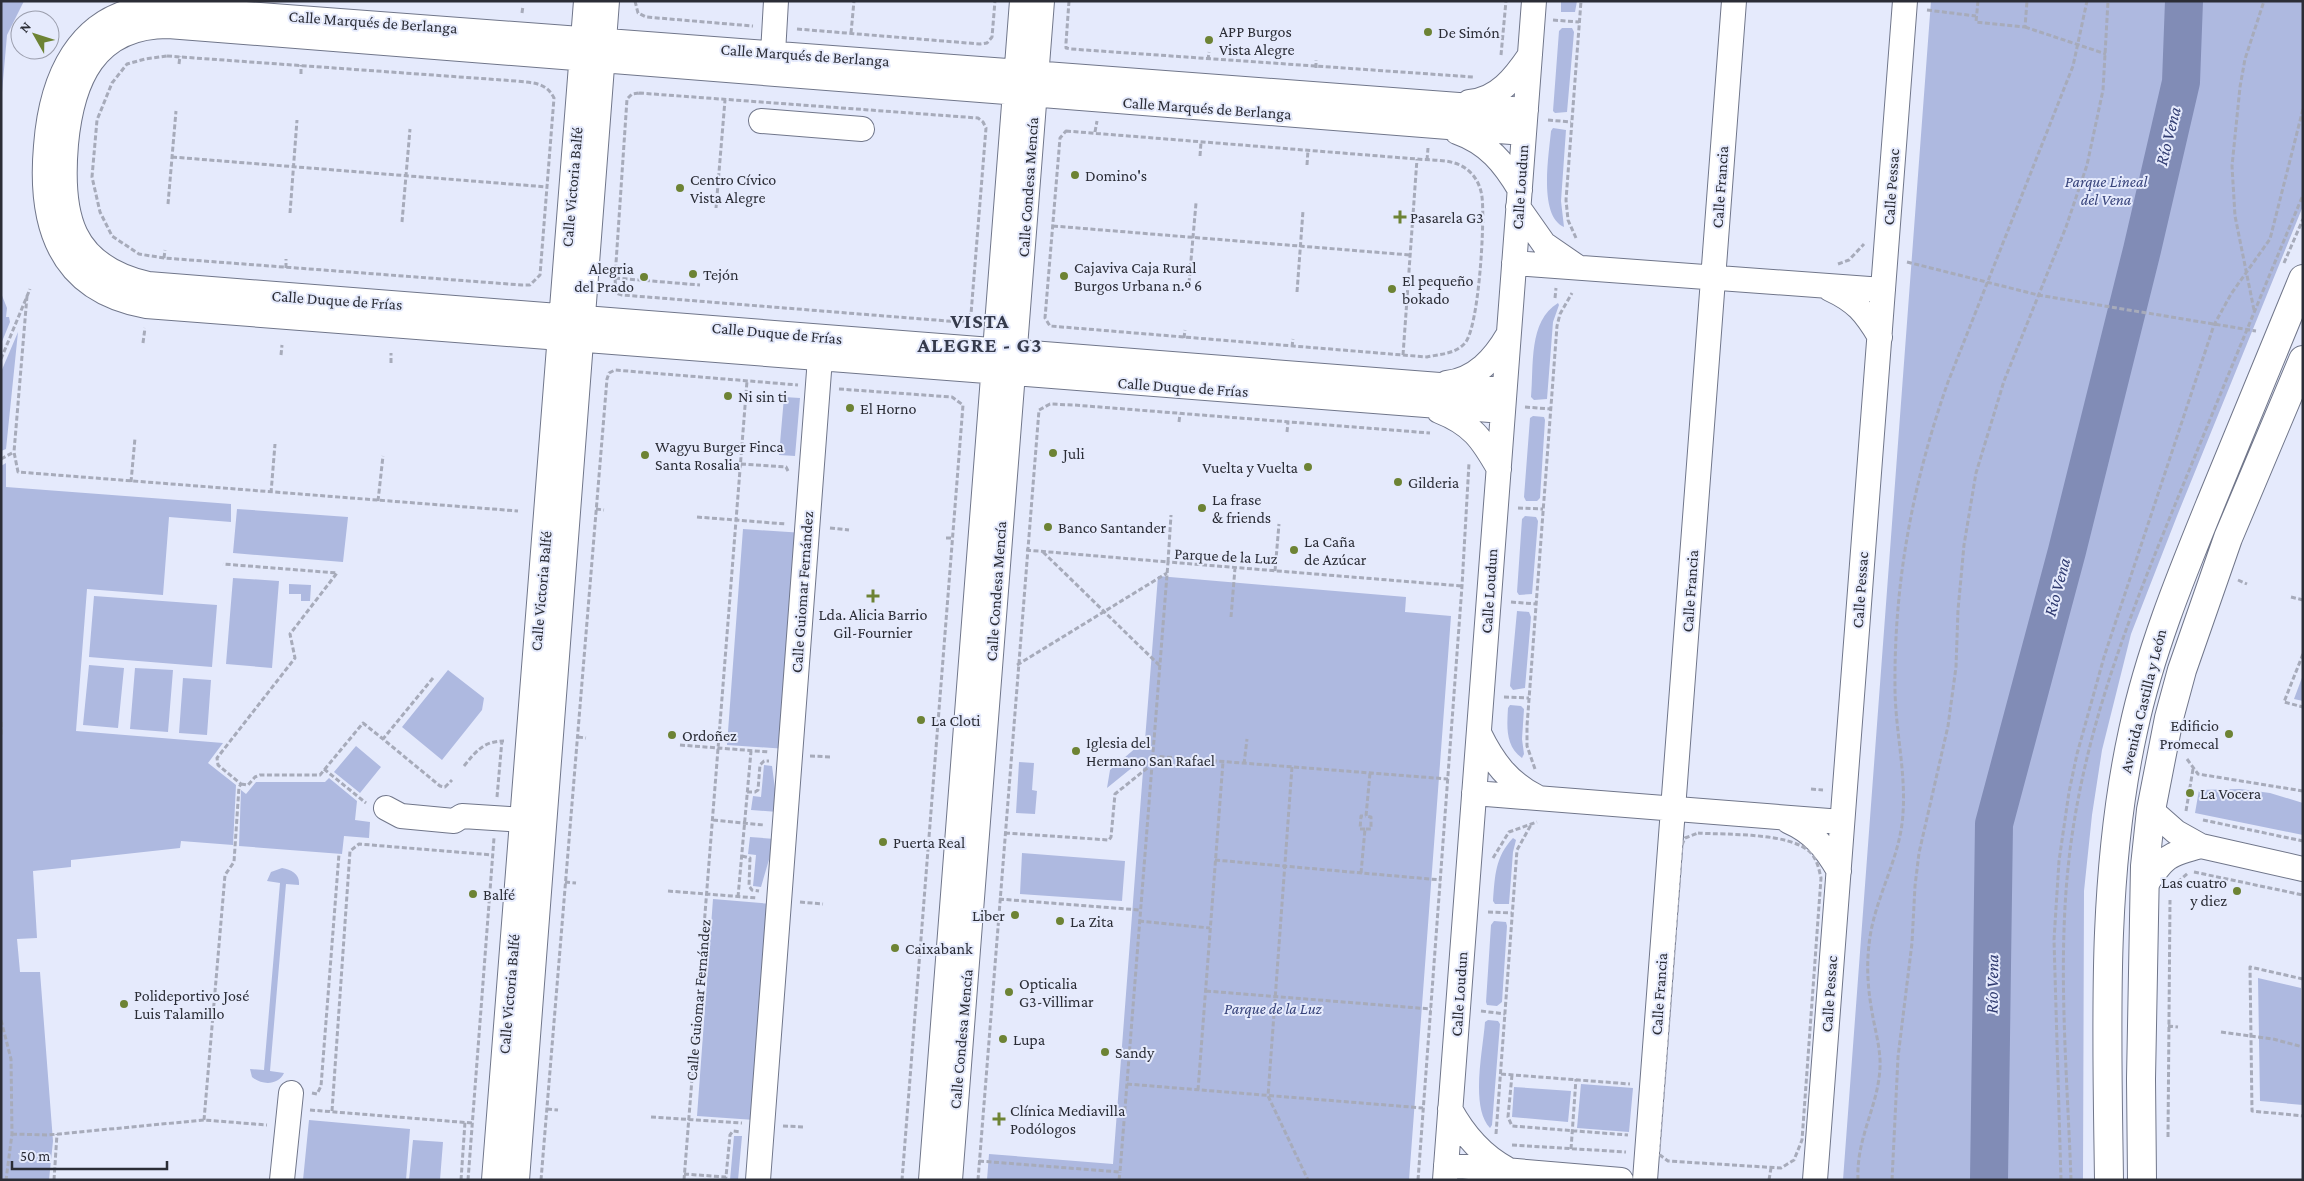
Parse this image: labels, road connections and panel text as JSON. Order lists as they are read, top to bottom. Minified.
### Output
{"streets":{"main road":["Avenida Castilla y León"],"street":["Calle Marqués de Berlanga","Calle Victoria Balfé","Calle Condesa Mencía","Calle Loudun","Calle Francia","Calle Pessac","Calle Duque de Frías","Calle Guiomar Fernández"],"path":["Parque de la Luz"]},"crossings":[["Calle Marqués de Berlanga","Calle Victoria Balfé"],["Calle Marqués de Berlanga","Calle Condesa Mencía"],["Calle Marqués de Berlanga","Calle Loudun"],["Calle Victoria Balfé","Calle Duque de Frías"],["Calle Condesa Mencía","Calle Duque de Frías"],["Calle Loudun","Calle Duque de Frías"],["Calle Duque de Frías","Calle Guiomar Fernández"]],"districts":["VISTA ALEGRE - G3"],"water":["Río Vena"],"parks":["Parque Lineal del Vena","Parque de la Luz"],"places":{"other":["De Simón","APP Burgos Vista Alegre","Domino's","Centro Cívico Vista Alegre","Tejón","Cajaviva Caja Rural Burgos Urbana n.º 6","Alegria del Prado","El pequeño bokado","Ni sin ti","El Horno","Juli","Wagyu Burger Finca Santa Rosalia","Vuelta y Vuelta","Gilderia","La frase & friends","Banco Santander","La Caña de Azúcar","La Cloti","Edificio Promecal","Ordoñez","Iglesia del Hermano San Rafael","La Vocera","Puerta Real","Las cuatro y diez","Balfé","Liber","La Zita","Caixabank","Opticalia G3-Villimar","Polideportivo José Luis Talamillo","Lupa","Sandy"],"health":["Pasarela G3","Lda. Alicia Barrio Gil-Fournier","Clínica Mediavilla Podólogos"]},"scale_bar":"50 m","north":"top left"}
